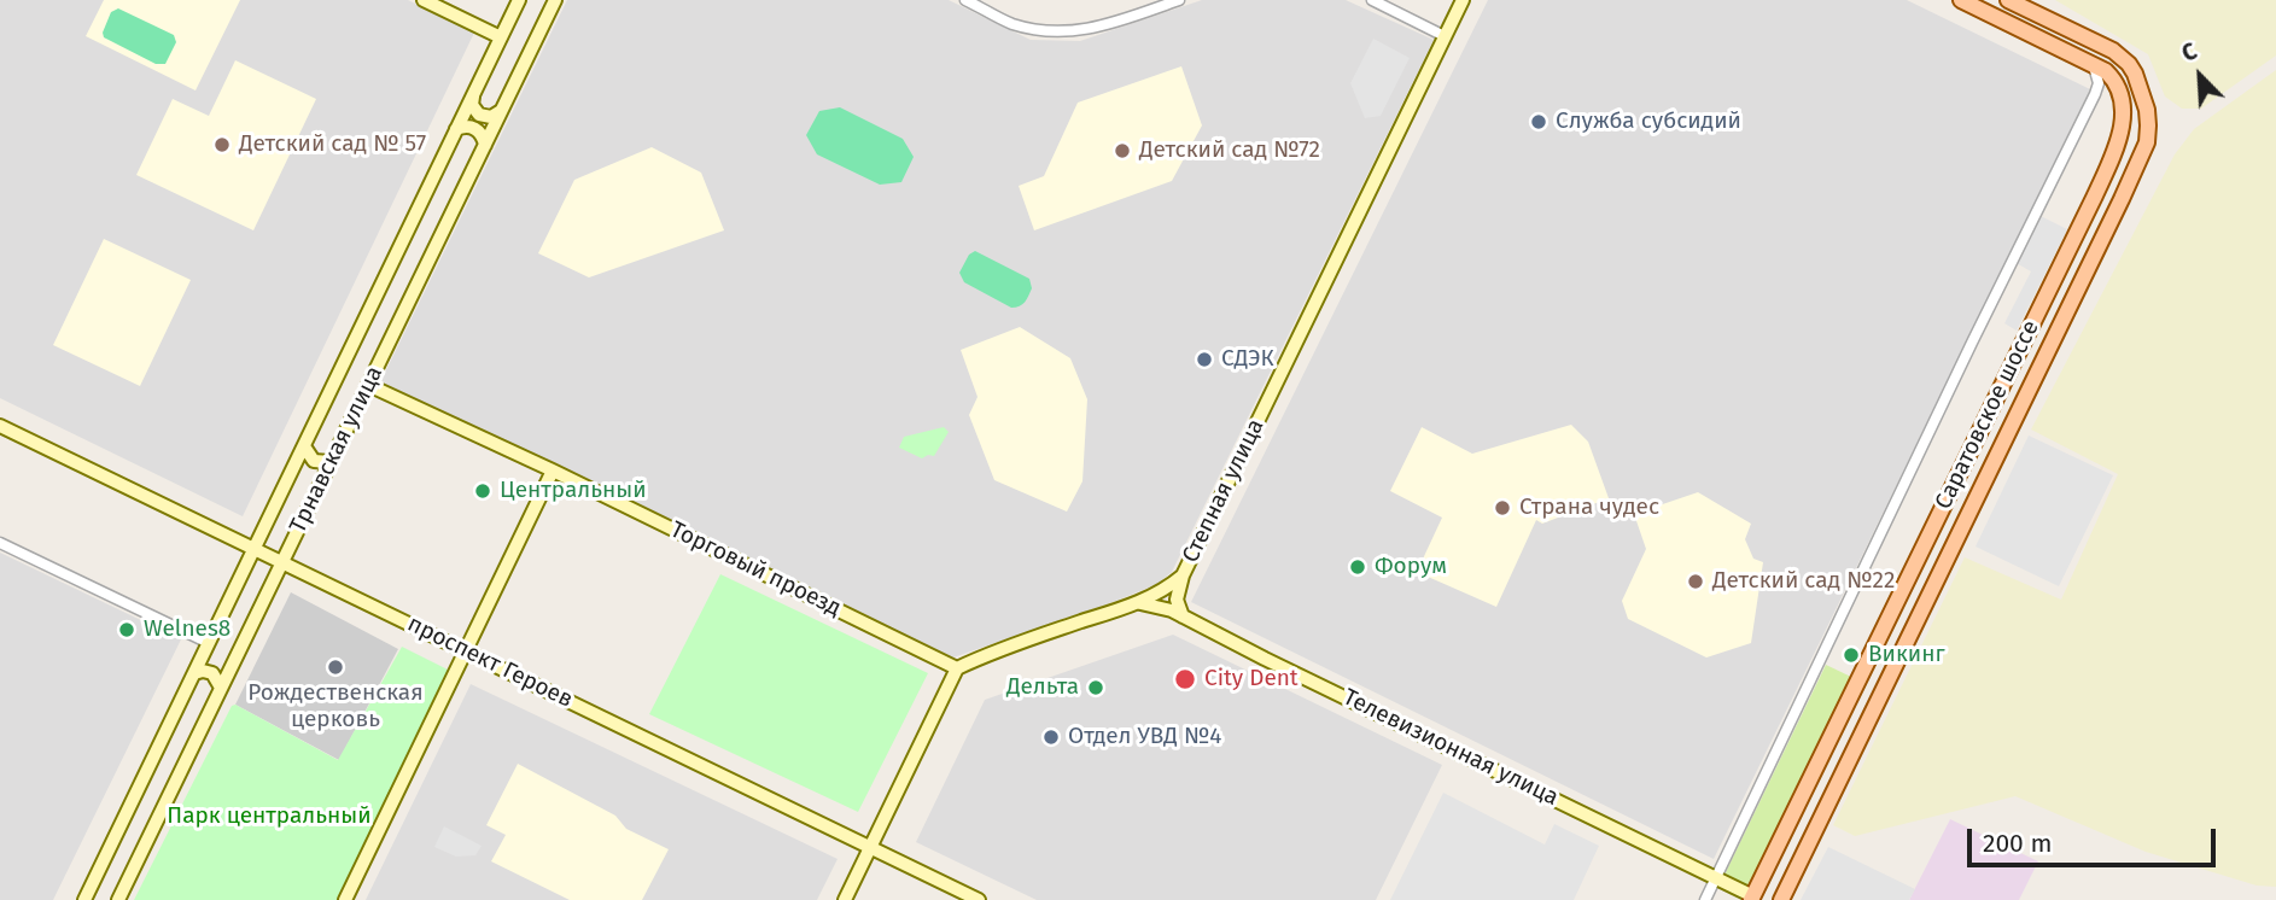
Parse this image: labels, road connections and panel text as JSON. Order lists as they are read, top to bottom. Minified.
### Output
{"streets":{"main road":["Саратовское шоссе"],"street":["Трнавская улица","Степная улица","Торговый проезд","проспект Героев","Телевизионная улица"]},"crossings":[["Саратовское шоссе","Телевизионная улица"],["Трнавская улица","Торговый проезд"],["Трнавская улица","проспект Героев"],["Степная улица","Торговый проезд"],["Степная улица","Телевизионная улица"]],"parks":["Парк центральный"],"places":["Служба субсидий","Детский сад № 57","Детский сад №72","СДЭК","Центральный","Страна чудес","Форум","Детский сад №22","Welnes8","Викинг","Рождественская церковь","City Dent","Дельта","Отдел УВД №4"],"scale_bar":"200 m","north":"top left"}
